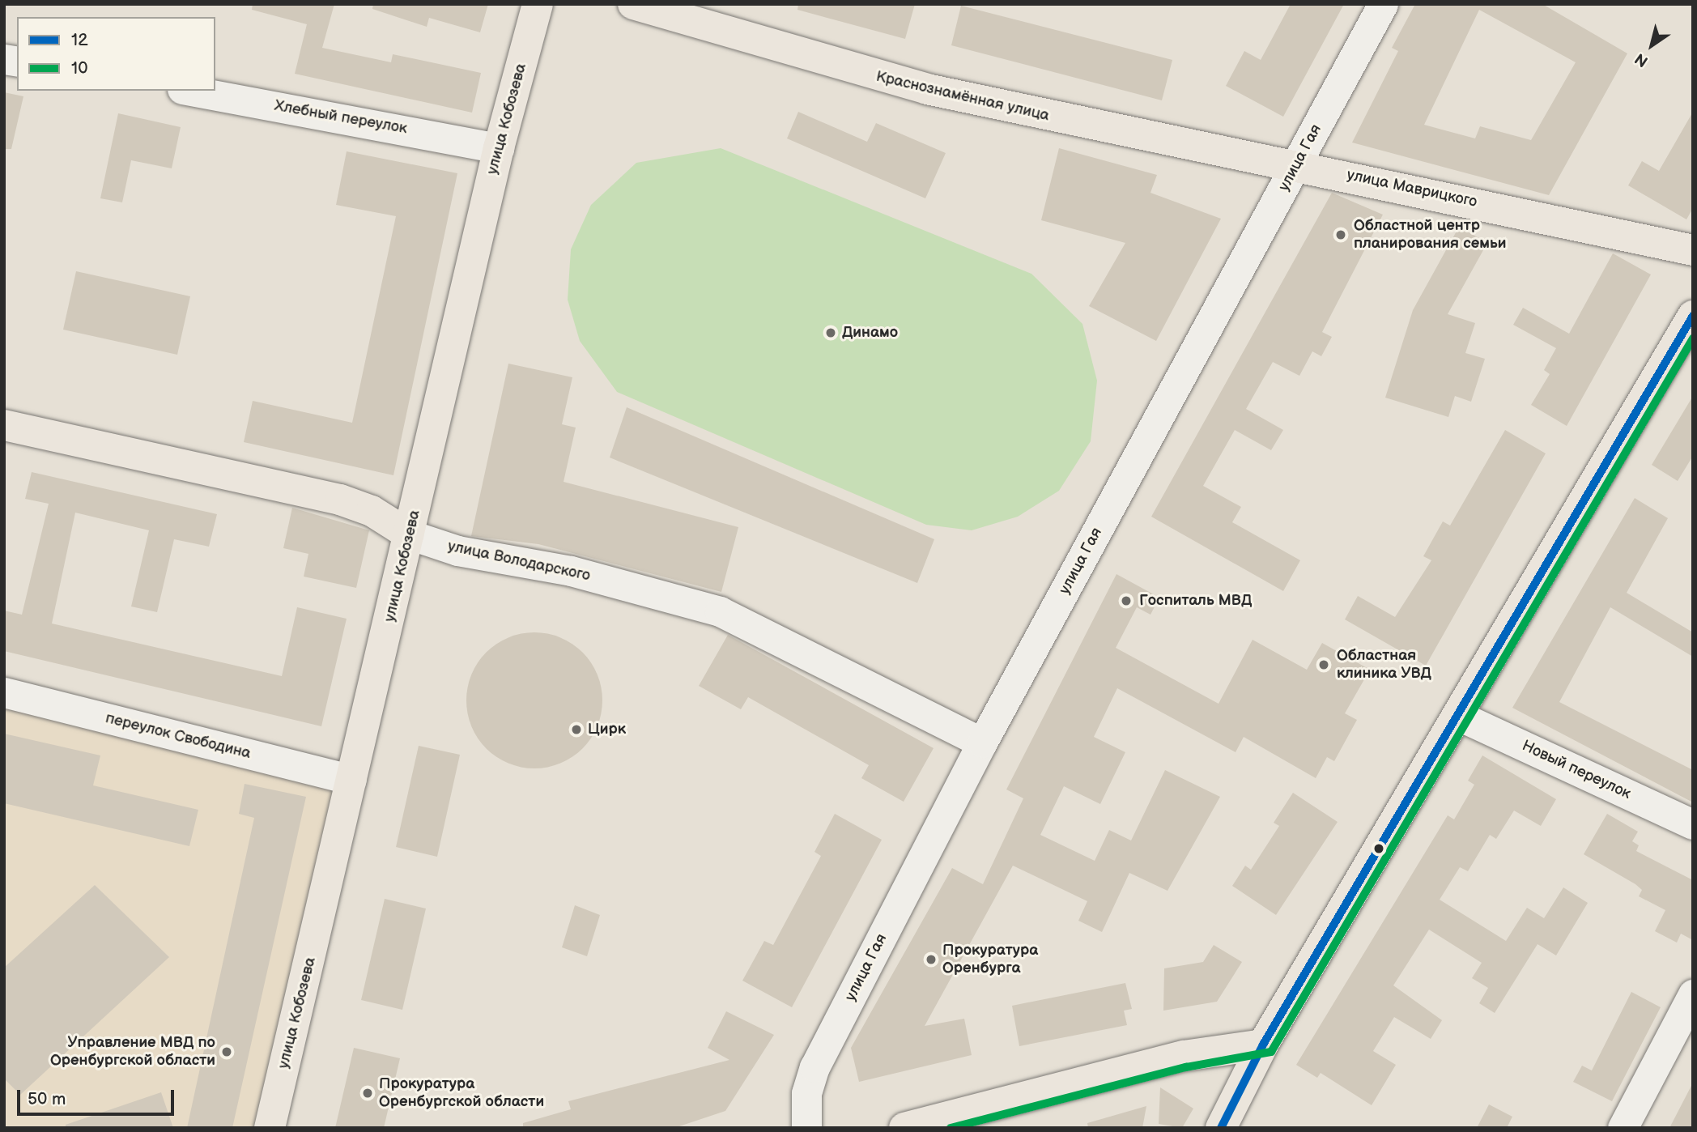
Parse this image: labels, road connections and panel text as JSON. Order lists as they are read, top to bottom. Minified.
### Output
{"streets":{"main road":["Краснознамённая улица","улица Кобозева","улица Маврицкого","улица Володарского"],"street":["Хлебный переулок","улица Гая","переулок Свободина","Новый переулок"]},"crossings":[["Краснознамённая улица","улица Гая"],["Краснознамённая улица","улица Маврицкого"],["Хлебный переулок","улица Кобозева"],["улица Кобозева","улица Володарского"],["улица Кобозева","переулок Свободина"],["улица Гая","улица Маврицкого"],["улица Гая","улица Володарского"]],"places":["Областной центр планирования семьи","Динамо","Госпиталь МВД","Областная клиника УВД","Цирк","Прокуратура Оренбурга","Управление МВД по Оренбургской области","Прокуратура Оренбургской области"],"lines":["transit line 12","transit line 10"],"legend":["12","10"],"scale_bar":"50 m","north":"bottom left"}
